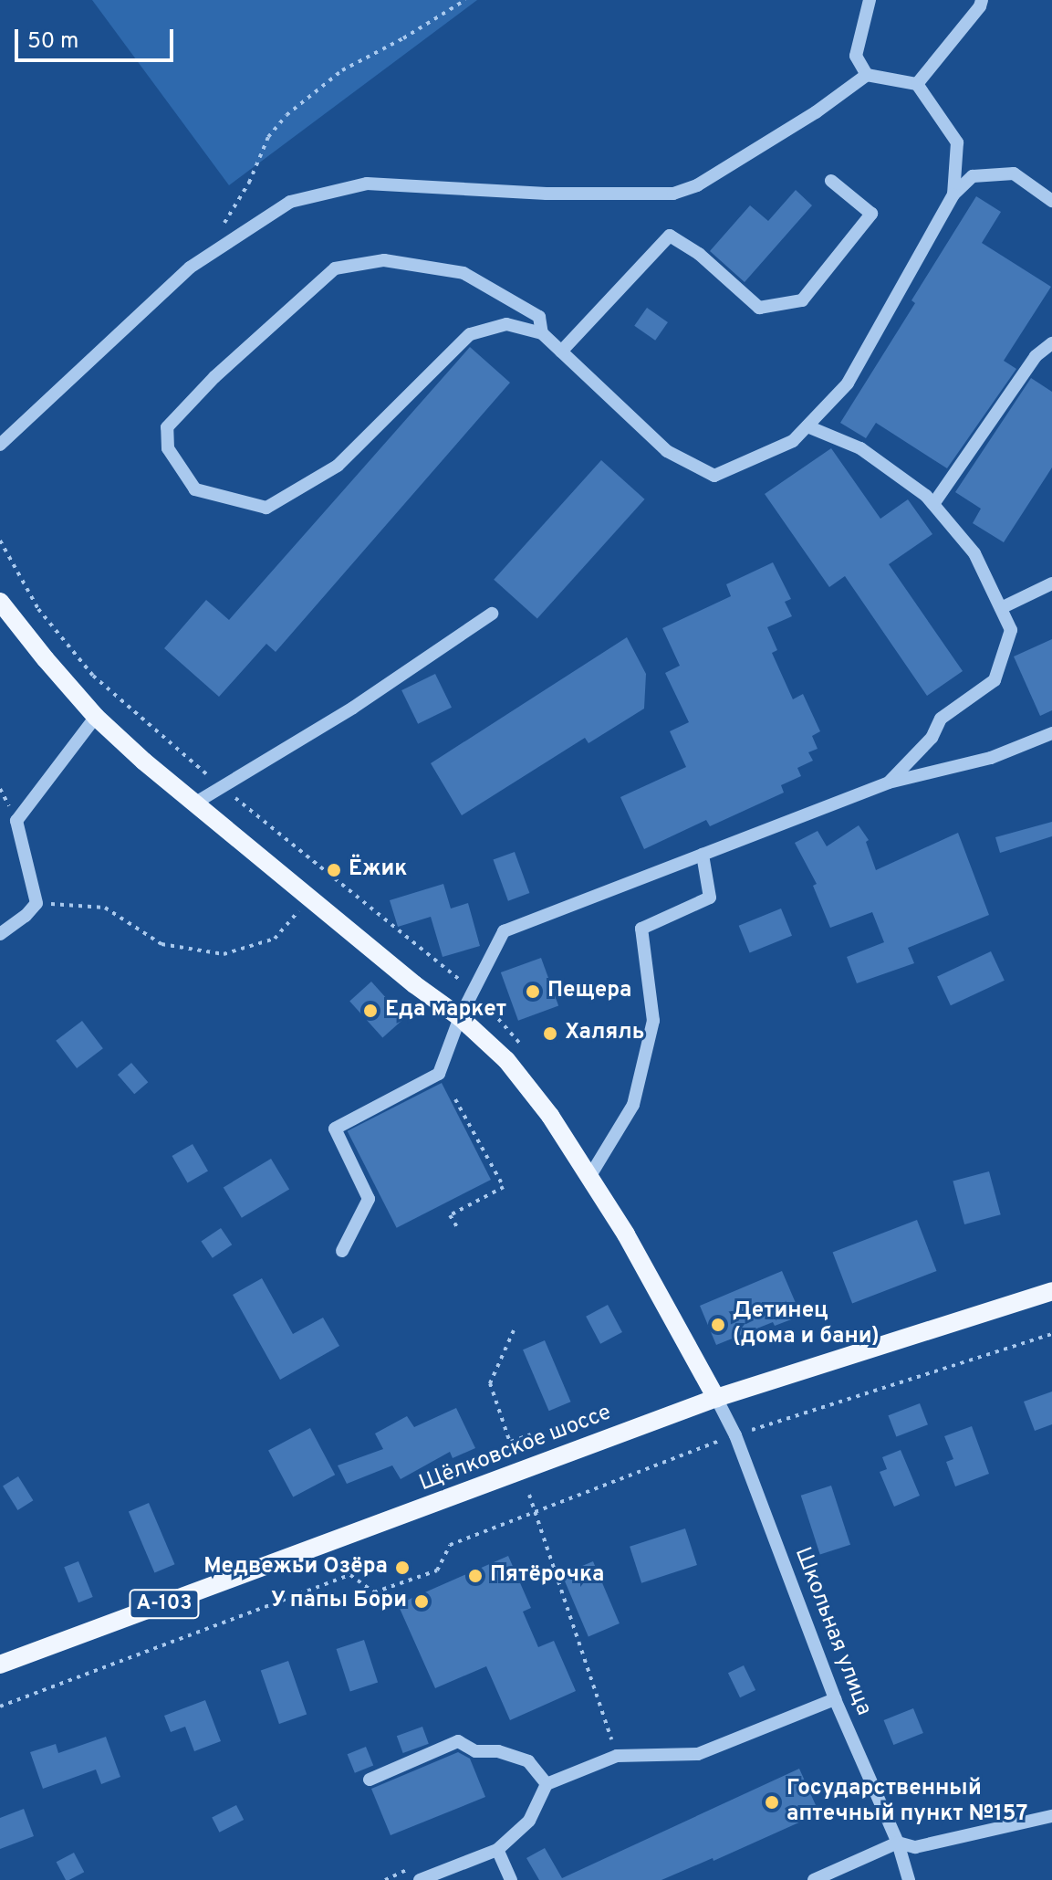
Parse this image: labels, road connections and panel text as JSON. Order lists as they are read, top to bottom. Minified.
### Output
{"streets":{"main road":["Щёлковское шоссе","А-103"],"street":["Школьная улица"]},"crossings":[["Щёлковское шоссе","Школьная улица"]],"places":["Ёжик","Пещера","Еда маркет","Халяль","Детинец (дома и бани)","Медвежьи Озёра","Пятёрочка","У папы Бори","Государственный аптечный пункт №157"],"scale_bar":"50 m"}
